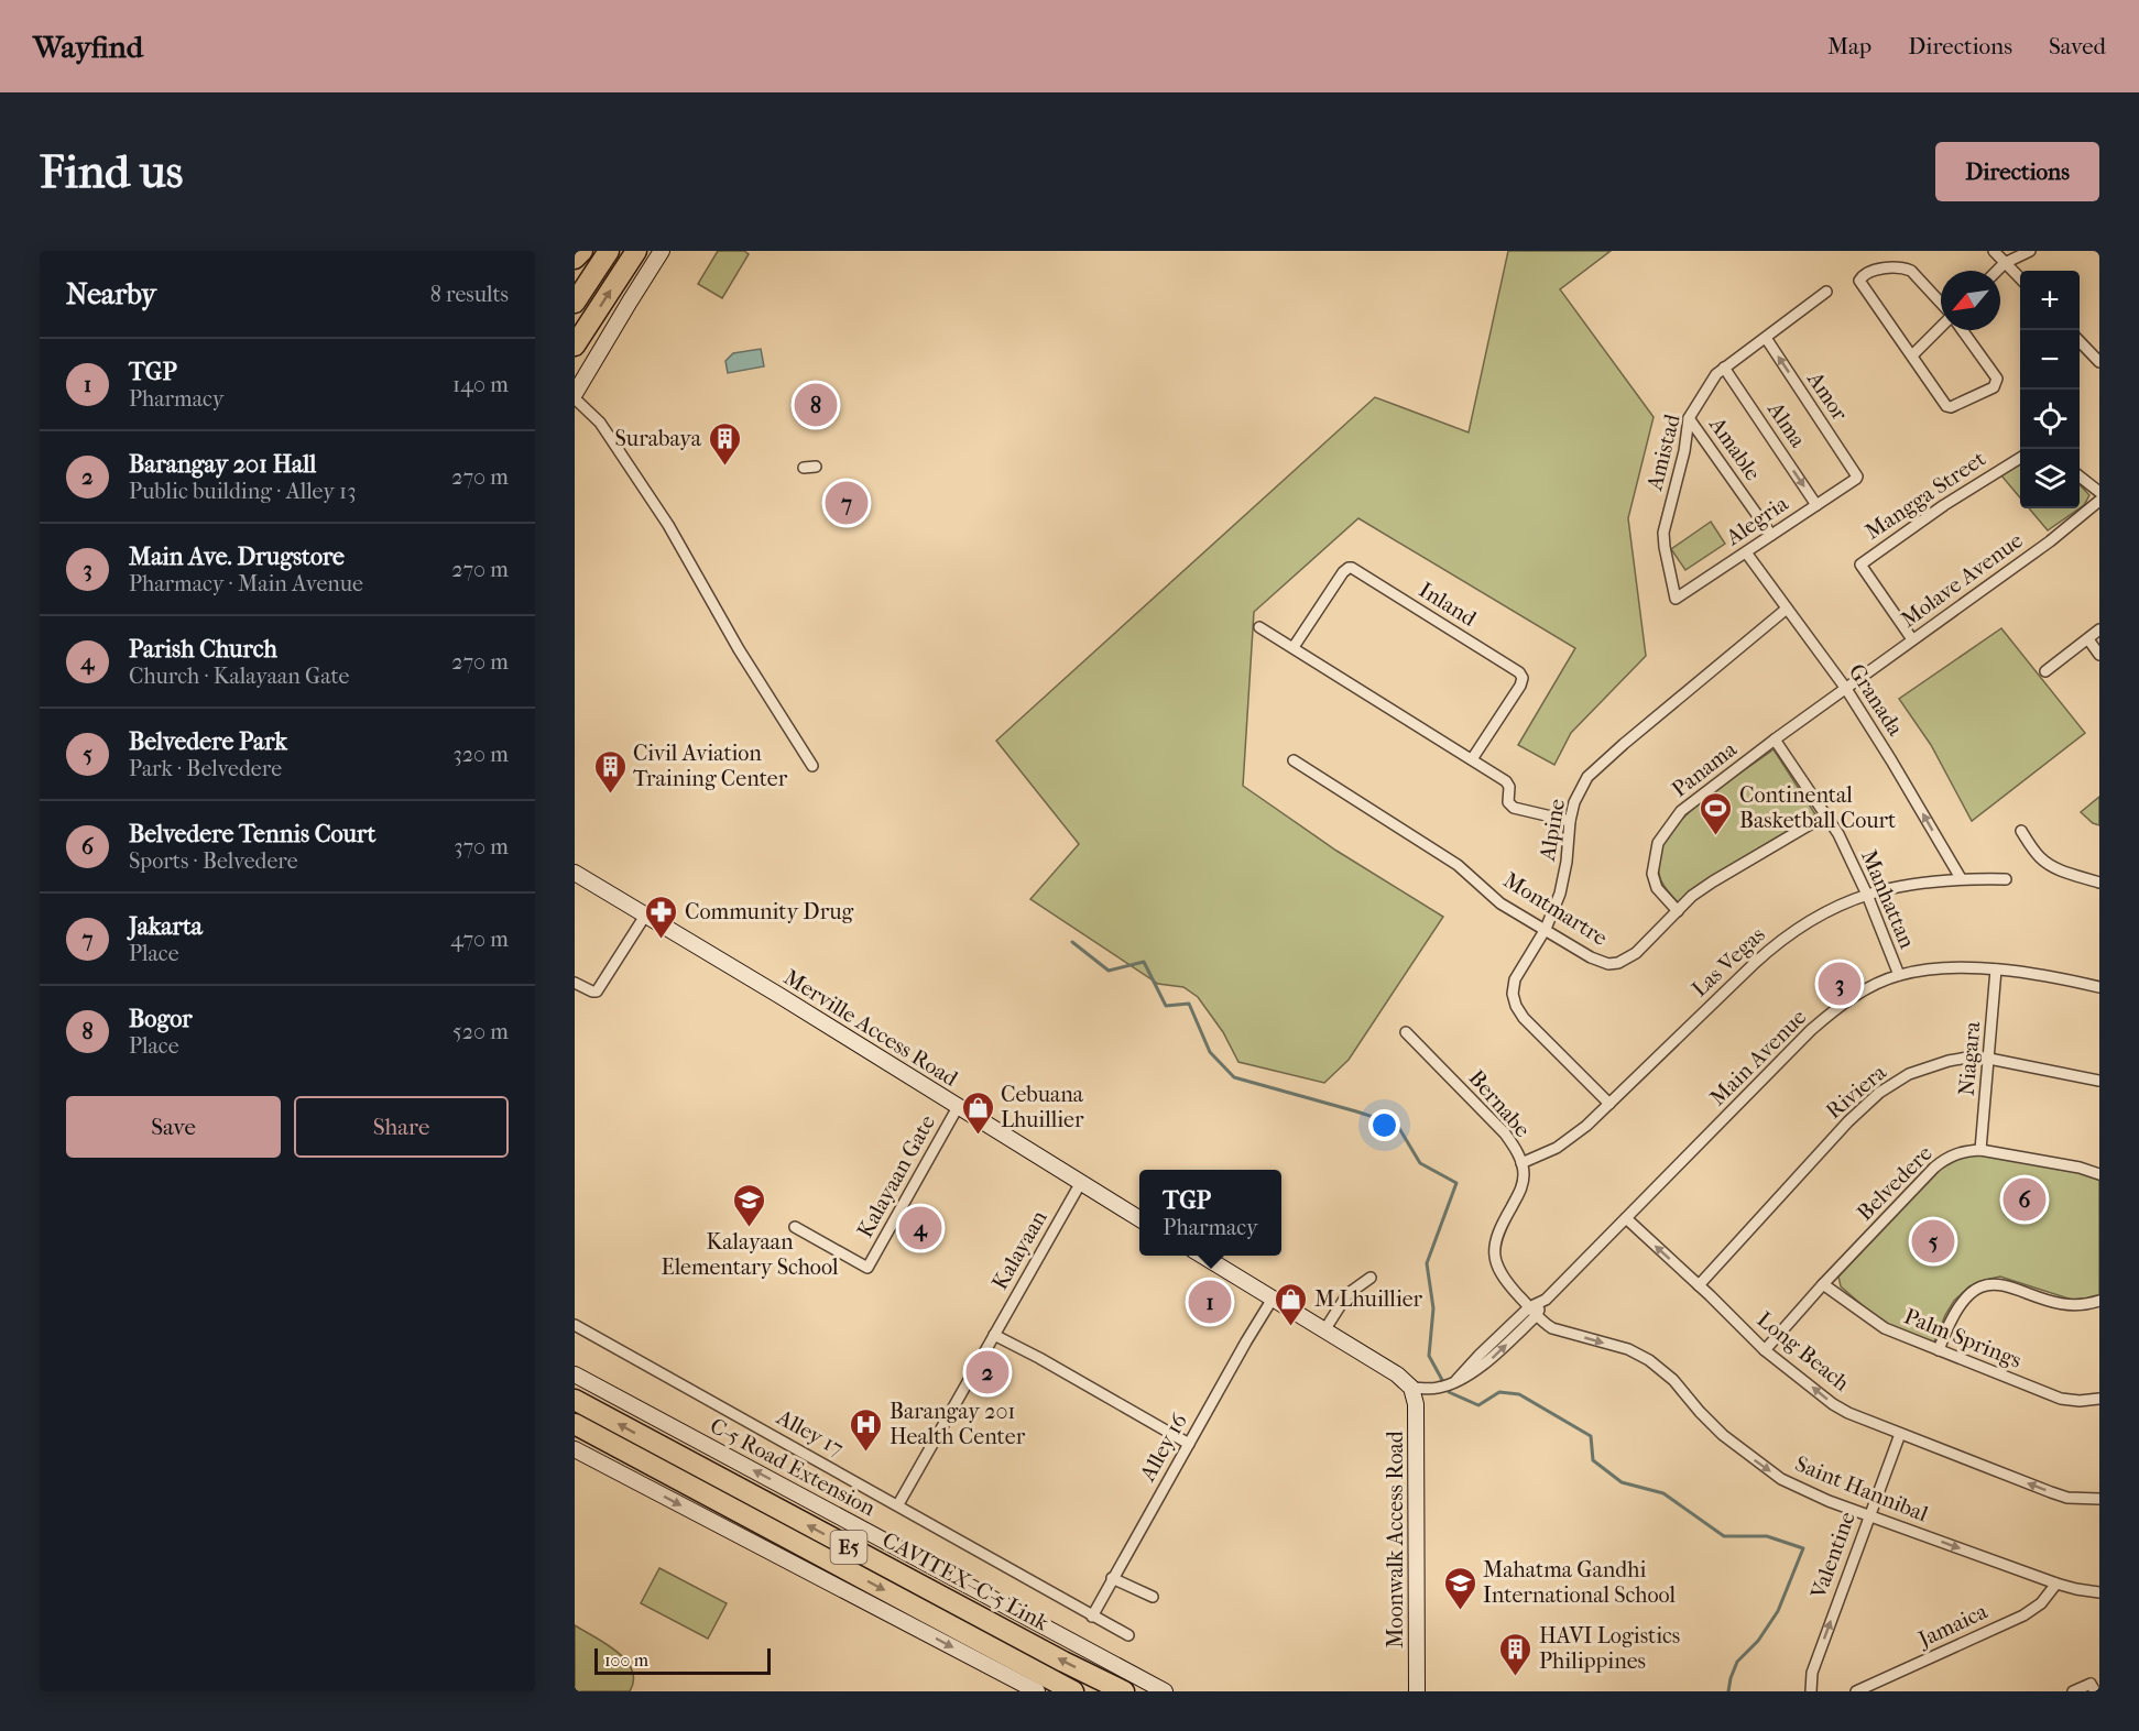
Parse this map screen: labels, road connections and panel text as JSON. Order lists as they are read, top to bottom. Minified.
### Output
{"streets":{"highway":["E5","CAVITEX–C-5 Link"],"main road":["Merville Access Road","C-5 Road Extension","Moonwalk Access Road"],"street":["Amor","Alma","Amable","Amistad","Mangga Street","Alegria","Molave Avenue","Inland","Granada","Panama","Alpine","Manhattan","Montmartre","Las Vegas","Main Avenue","Niagara","Riviera","Bernabe","Kalayaan Gate","Belvedere","Kalayaan","Palm Springs","Long Beach","Alley 17","Alley 16","Saint Hannibal","Valentine","Jamaica"]},"crossings":[["Amor","Amistad"],["Amor","Alegria"],["Alma","Amistad"],["Alma","Alegria"],["Amable","Amistad"],["Amable","Alegria"],["Amistad","Alegria"],["Mangga Street","Molave Avenue"],["Alegria","Granada"],["Molave Avenue","Granada"],["Molave Avenue","Panama"],["Granada","Panama"],["Granada","Alpine"],["Granada","Las Vegas"],["Panama","Manhattan"],["Panama","Montmartre"],["Alpine","Montmartre"],["Alpine","Las Vegas"],["Manhattan","Montmartre"],["Manhattan","Las Vegas"],["Manhattan","Main Avenue"],["Las Vegas","Bernabe"],["Merville Access Road","Kalayaan Gate"],["Merville Access Road","Kalayaan"],["Main Avenue","Niagara"],["Main Avenue","Bernabe"],["Main Avenue","Long Beach"],["Main Avenue","Saint Hannibal"],["Main Avenue","Moonwalk Access Road"],["Niagara","Riviera"],["Niagara","Belvedere"],["Riviera","Long Beach"],["Bernabe","Saint Hannibal"],["Belvedere","Palm Springs"],["Belvedere","Long Beach"],["Kalayaan","Alley 17"],["Long Beach","Valentine"],["Alley 17","Alley 16"],["Saint Hannibal","Valentine"],["Saint Hannibal","Jamaica"]],"one_way":["Amor","Alma","Granada","Long Beach","Saint Hannibal","Valentine"],"places":{"building":["Surabaya","Civil Aviation Training Center","HAVI Logistics Philippines"],"sports":["Continental Basketball Court"],"pharmacy":["Community Drug"],"shop":["Cebuana Lhuillier","M Lhuillier"],"school or university":["Kalayaan Elementary School","Mahatma Gandhi International School"],"hospital":["Barangay 201 Health Center"]},"scale_bar":"100 m","north":"bottom left","page":{"header":"Wayfind","nav":["Map","Directions","Saved"],"buttons":["Directions",["Save","Share"]],"title":"Find us","heading":["Nearby","8 results"],"map_buttons":["+","−"],"list":[{"mark":"1","name":"TGP","note":"Pharmacy","value":"140 m"},{"mark":"2","name":"Barangay 201 Hall","note":"Public building · Alley 13","value":"270 m"},{"mark":"3","name":"Main Ave. Drugstore","note":"Pharmacy · Main Avenue","value":"270 m"},{"mark":"4","name":"Parish Church","note":"Church · Kalayaan Gate","value":"270 m"},{"mark":"5","name":"Belvedere Park","note":"Park · Belvedere","value":"320 m"},{"mark":"6","name":"Belvedere Tennis Court","note":"Sports · Belvedere","value":"370 m"},{"mark":"7","name":"Jakarta","note":"Place","value":"470 m"},{"mark":"8","name":"Bogor","note":"Place","value":"520 m"}],"pins":["8","7","3","6","4","5","1","2"],"popup":["TGP","Pharmacy"],"scale":"100 m"}}
